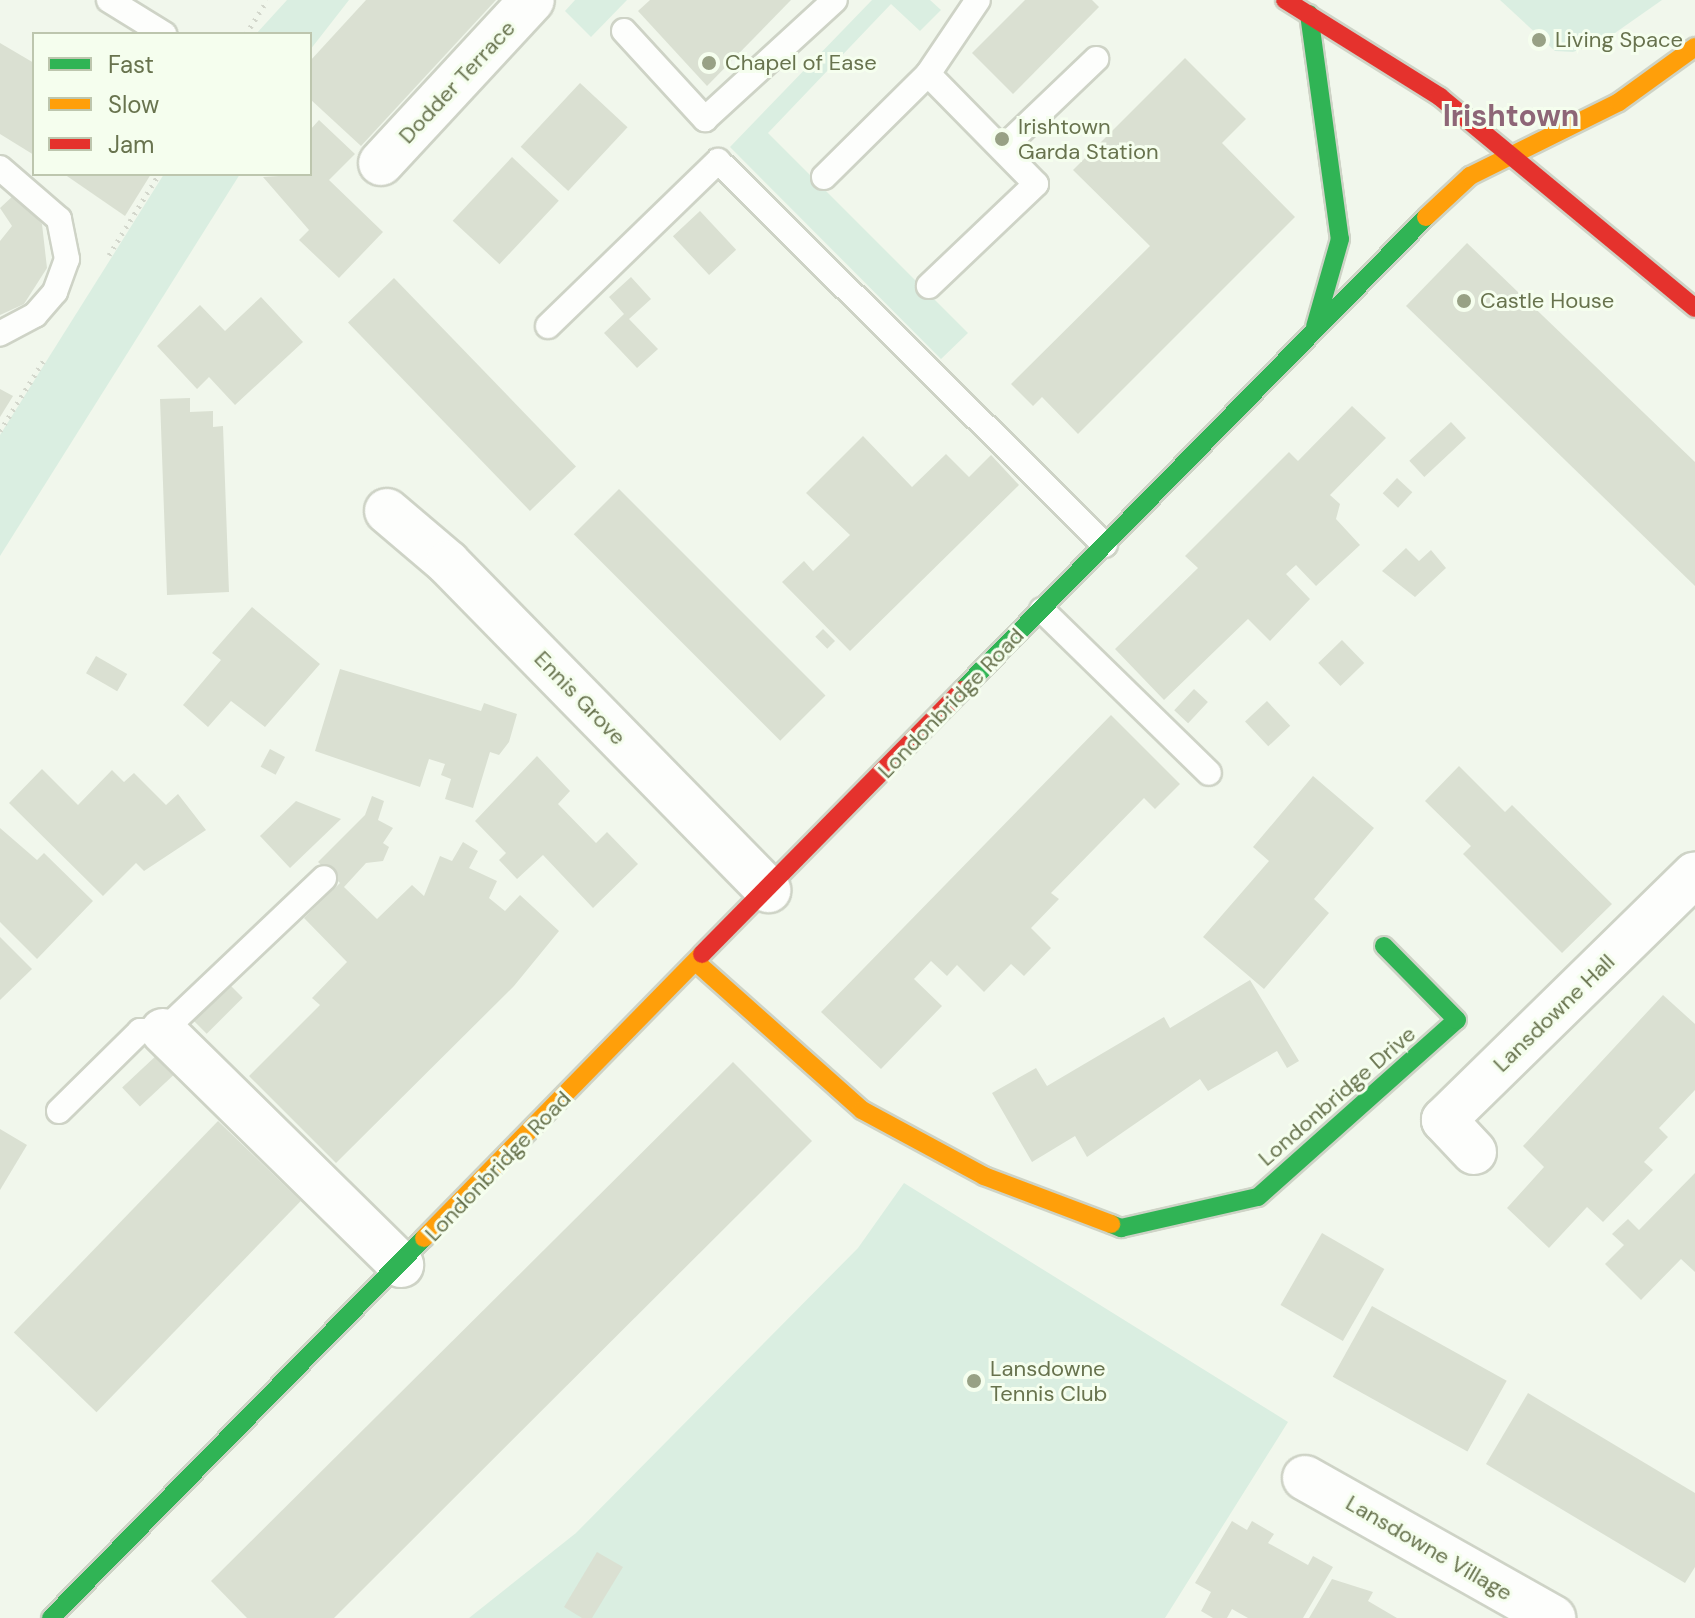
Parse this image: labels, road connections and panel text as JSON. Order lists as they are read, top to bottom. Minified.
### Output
{"streets":{"main road":["Londonbridge Road","Londonbridge Drive"],"street":["Dodder Terrace","Ennis Grove","Lansdowne Hall","Lansdowne Village"]},"crossings":[["Ennis Grove","Londonbridge Road"],["Londonbridge Road","Londonbridge Drive"]],"districts":["Irishtown"],"places":["Living Space","Chapel of Ease","Irishtown Garda Station","Castle House","Lansdowne Tennis Club"],"legend":["Fast","Slow","Jam"]}
